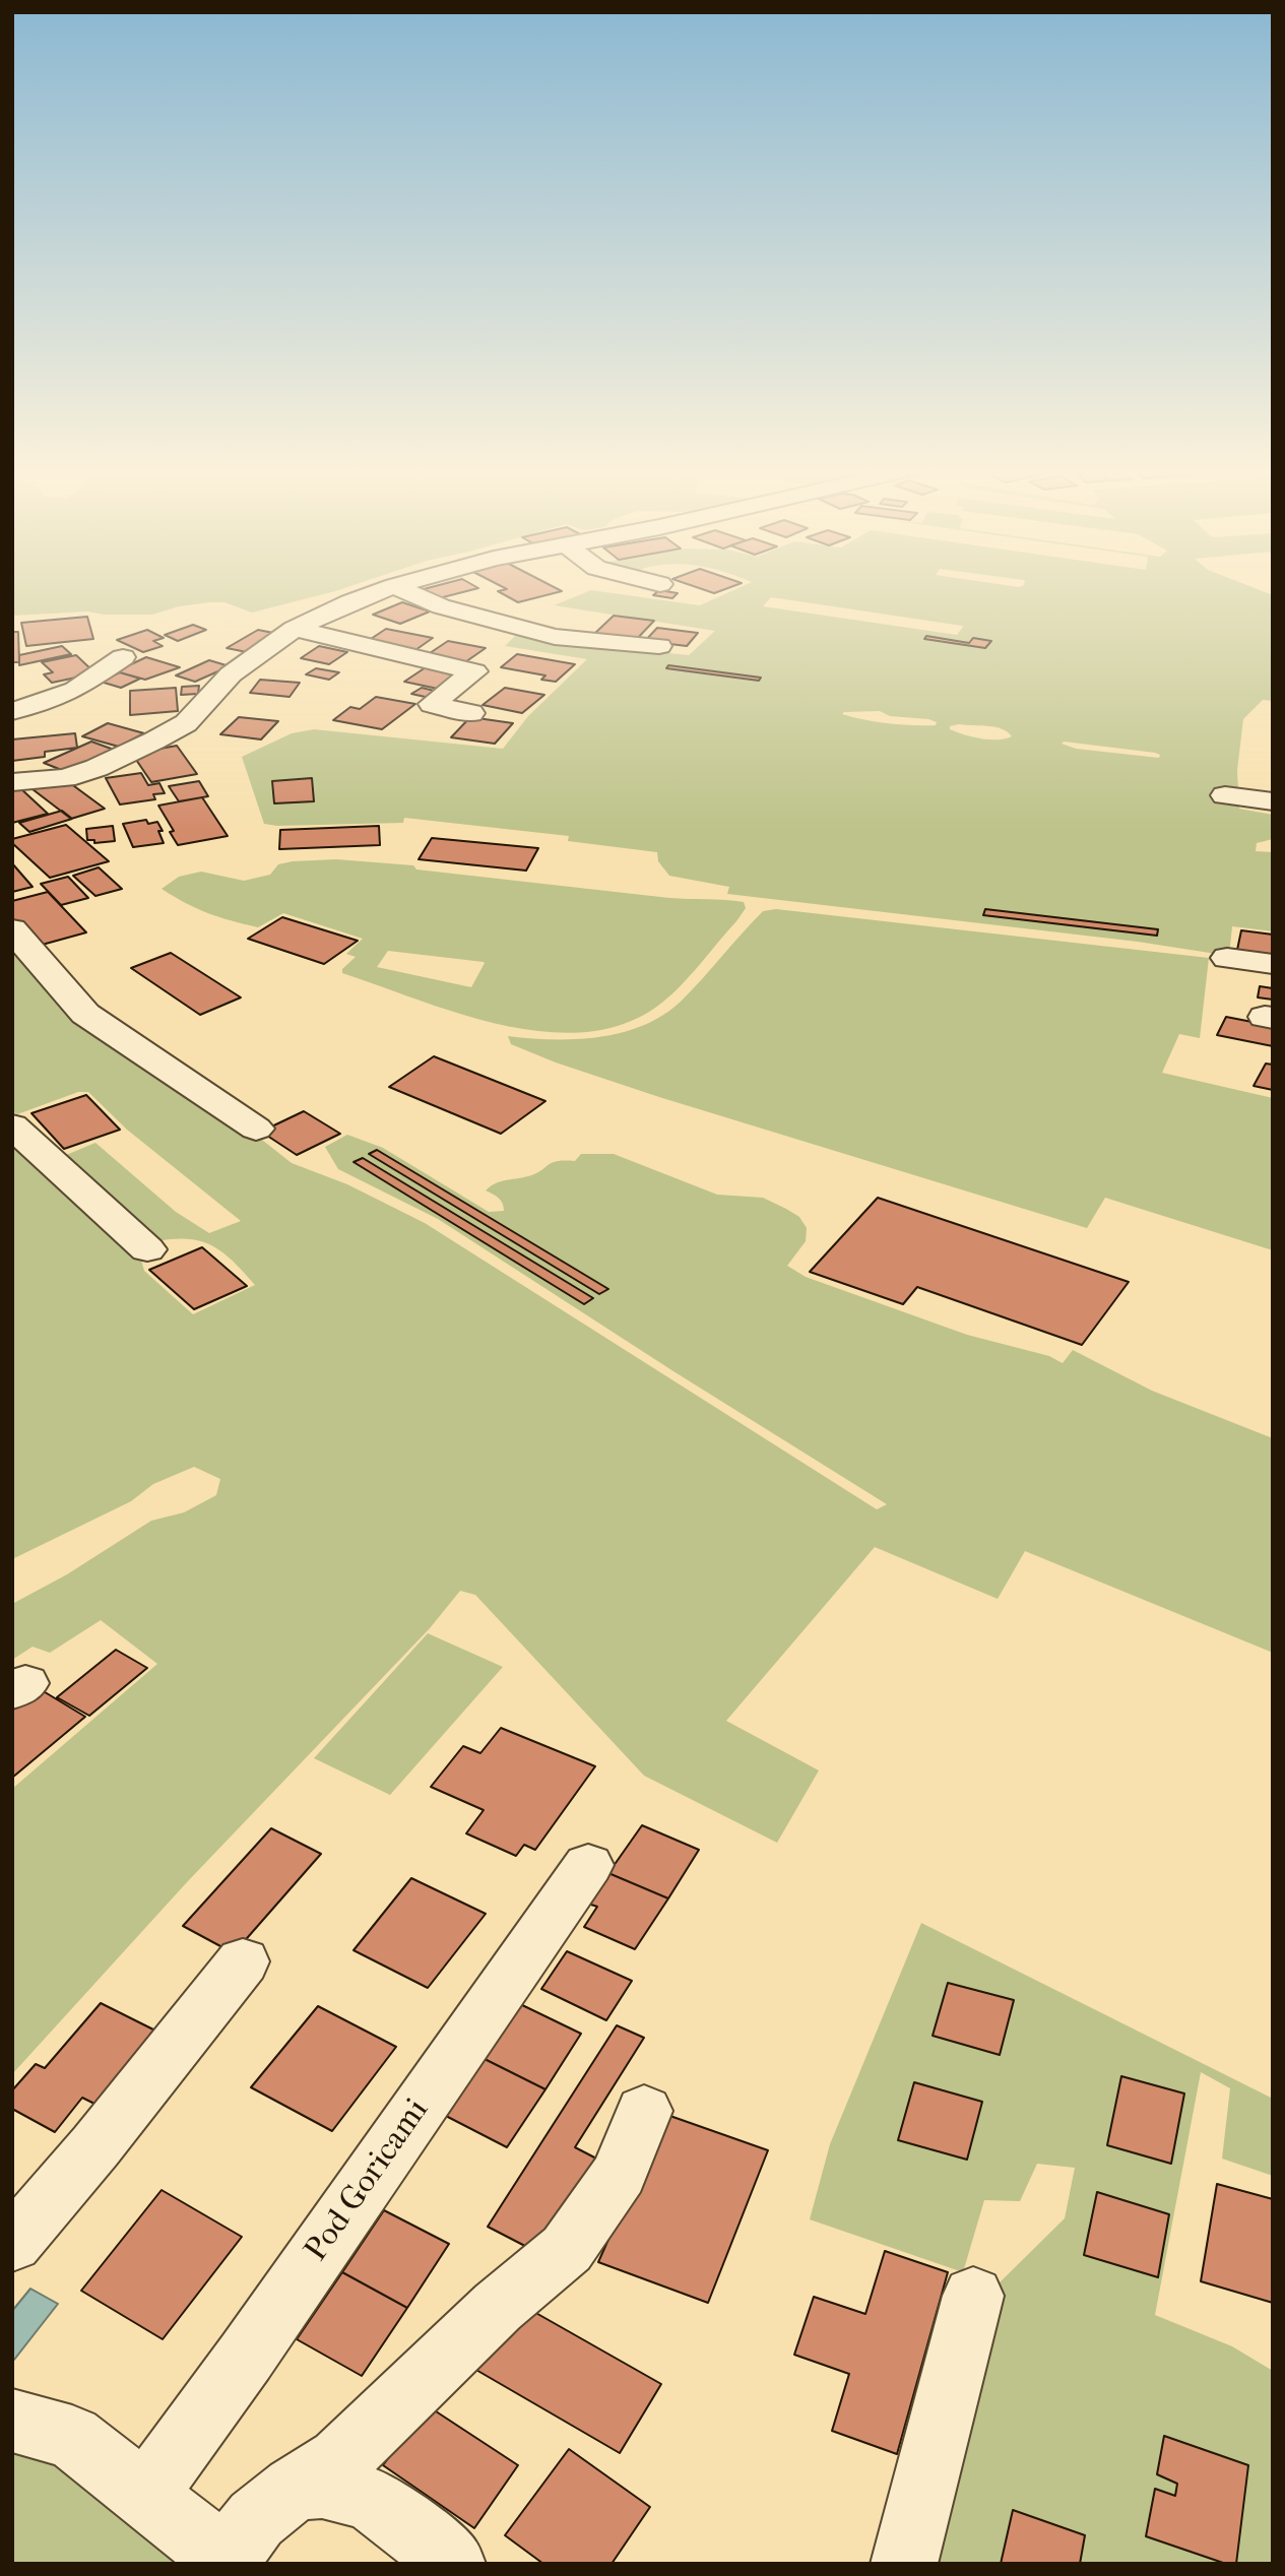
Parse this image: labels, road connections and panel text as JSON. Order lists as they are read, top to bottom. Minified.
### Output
{"streets":{"street":["Pod Goricami"]}}
